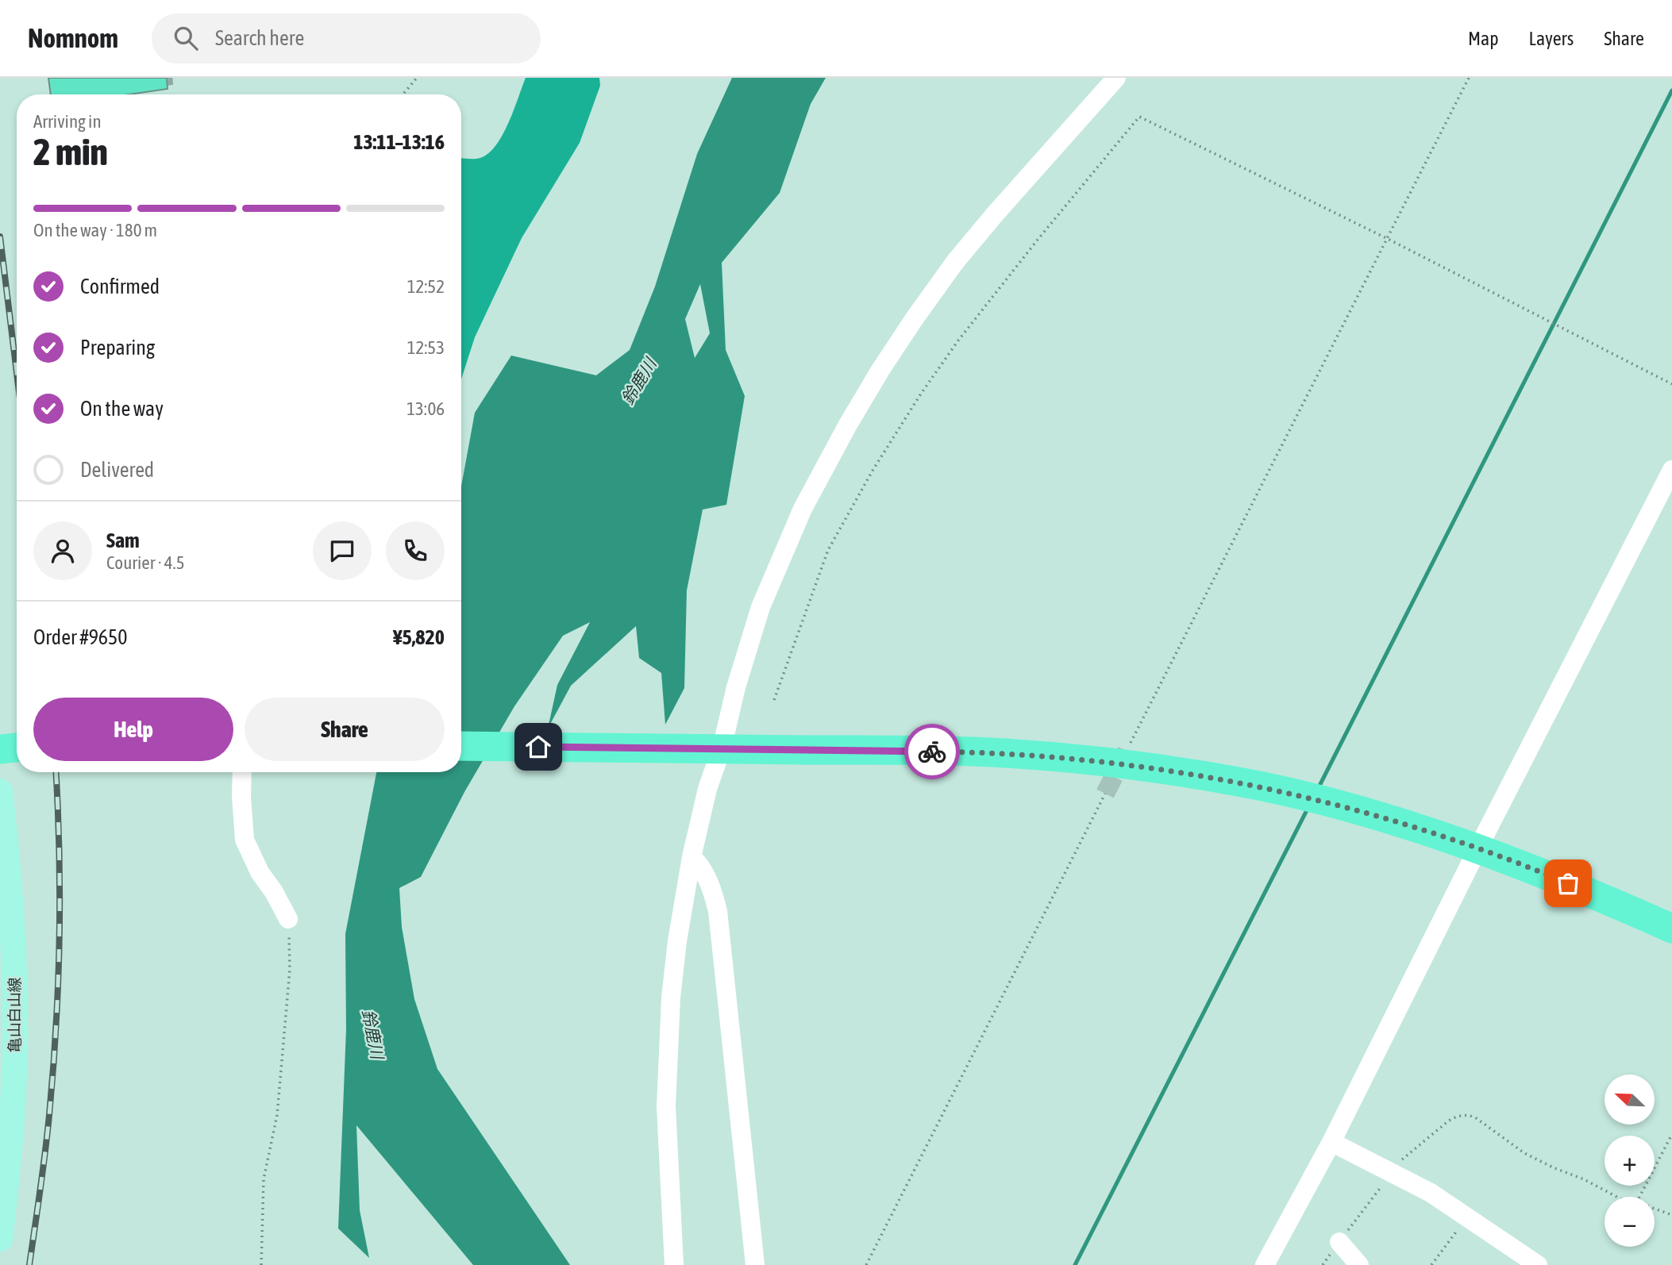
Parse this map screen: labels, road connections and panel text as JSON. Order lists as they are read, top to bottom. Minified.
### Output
{"streets":{"main road":["亀山白山線"]},"water":["鈴鹿川"],"north":"top left","page":{"header":"Nomnom","search":"Search here","nav":["Map","Layers","Share"],"heading":["2 min","Arriving in","13:11–13:16"],"panel":["Sam","Courier · 4.5","Order #9650","¥5,820"],"bar":"On the way · 180 m","list":[["Confirmed","12:52"],["Preparing","12:53"],["On the way","13:06"],"Delivered"],"buttons":["Help","Share"],"map_buttons":["+","−"]}}
